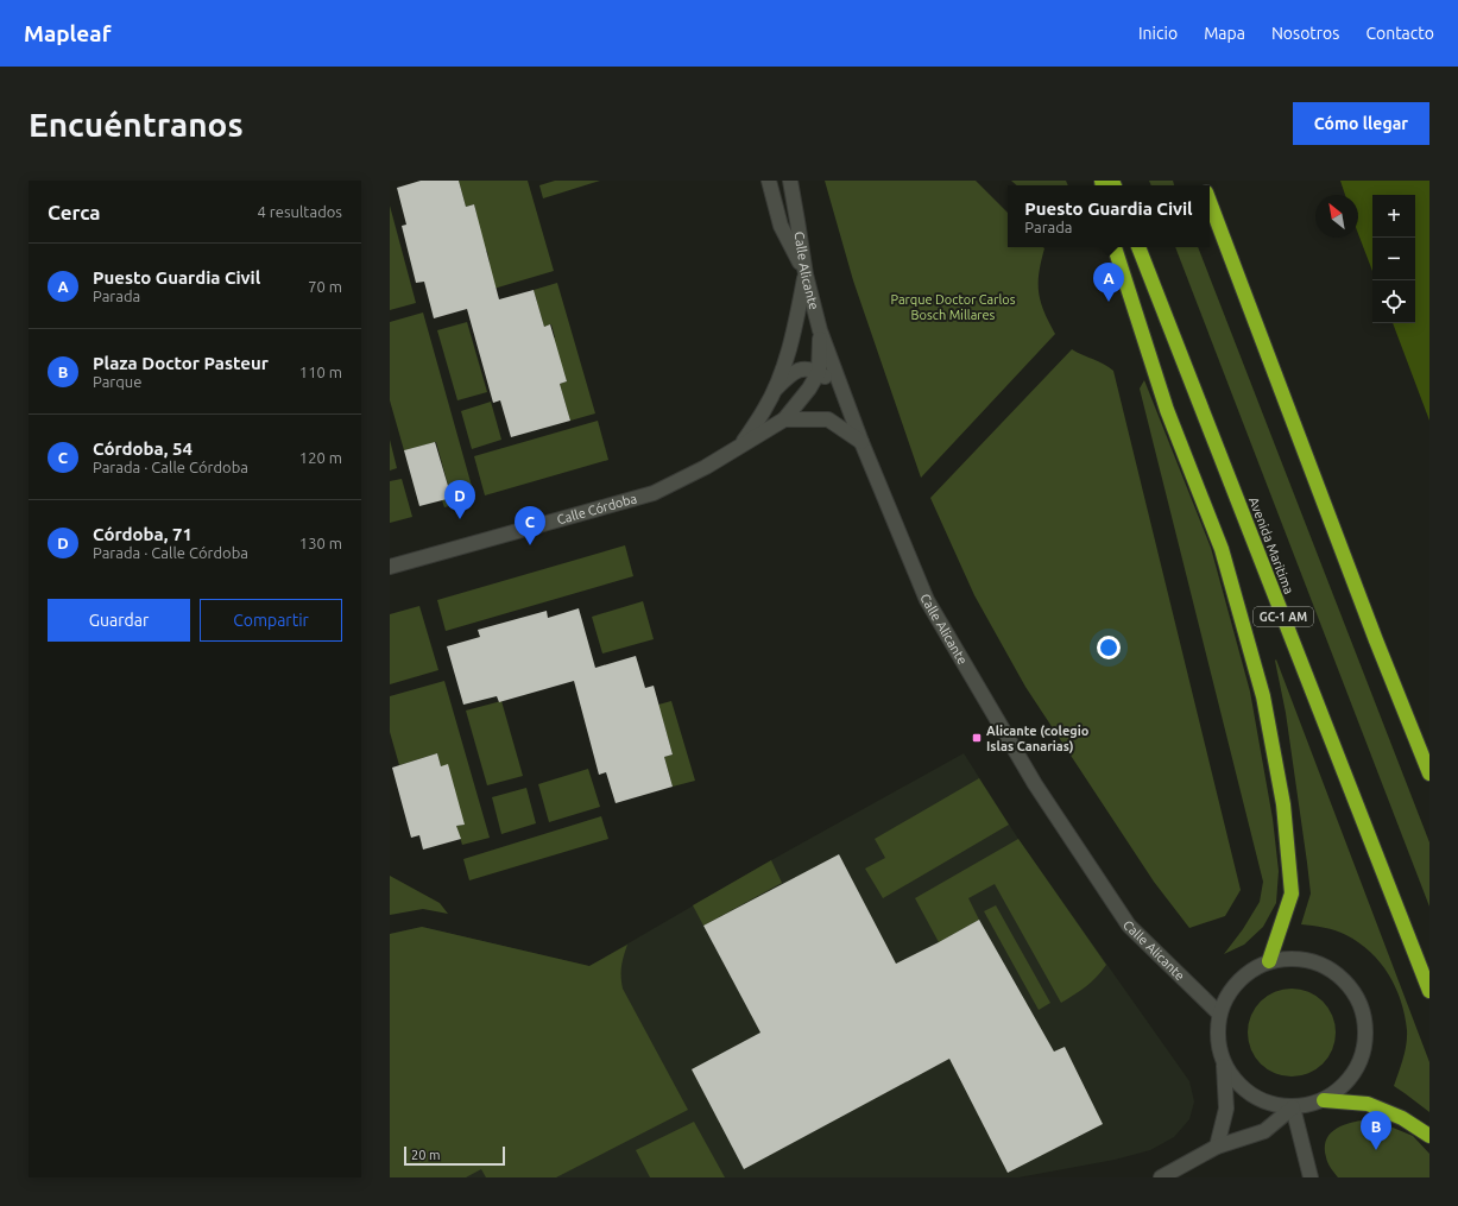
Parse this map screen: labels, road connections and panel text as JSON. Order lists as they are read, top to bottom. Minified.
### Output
{"streets":{"highway":["Avenida Maritima","GC-1 AM"],"street":["Calle Alicante","Calle Córdoba"]},"crossings":[["Calle Alicante","Calle Córdoba"]],"parks":["Parque Doctor Carlos Bosch Millares"],"places":{"transit":["Alicante (colegio Islas Canarias)"]},"scale_bar":"20 m","north":"top left","page":{"header":"Mapleaf","nav":["Inicio","Mapa","Nosotros","Contacto"],"buttons":["Cómo llegar",["Guardar","Compartir"]],"title":"Encuéntranos","heading":["Cerca","4 resultados"],"popup":["Puesto Guardia Civil","Parada"],"map_buttons":["+","−"],"list":[{"mark":"A","name":"Puesto Guardia Civil","note":"Parada","value":"70 m"},{"mark":"B","name":"Plaza Doctor Pasteur","note":"Parque","value":"110 m"},{"mark":"C","name":"Córdoba, 54","note":"Parada · Calle Córdoba","value":"120 m"},{"mark":"D","name":"Córdoba, 71","note":"Parada · Calle Córdoba","value":"130 m"}],"pins":["A","D","C","B"],"scale":"20 m"}}
